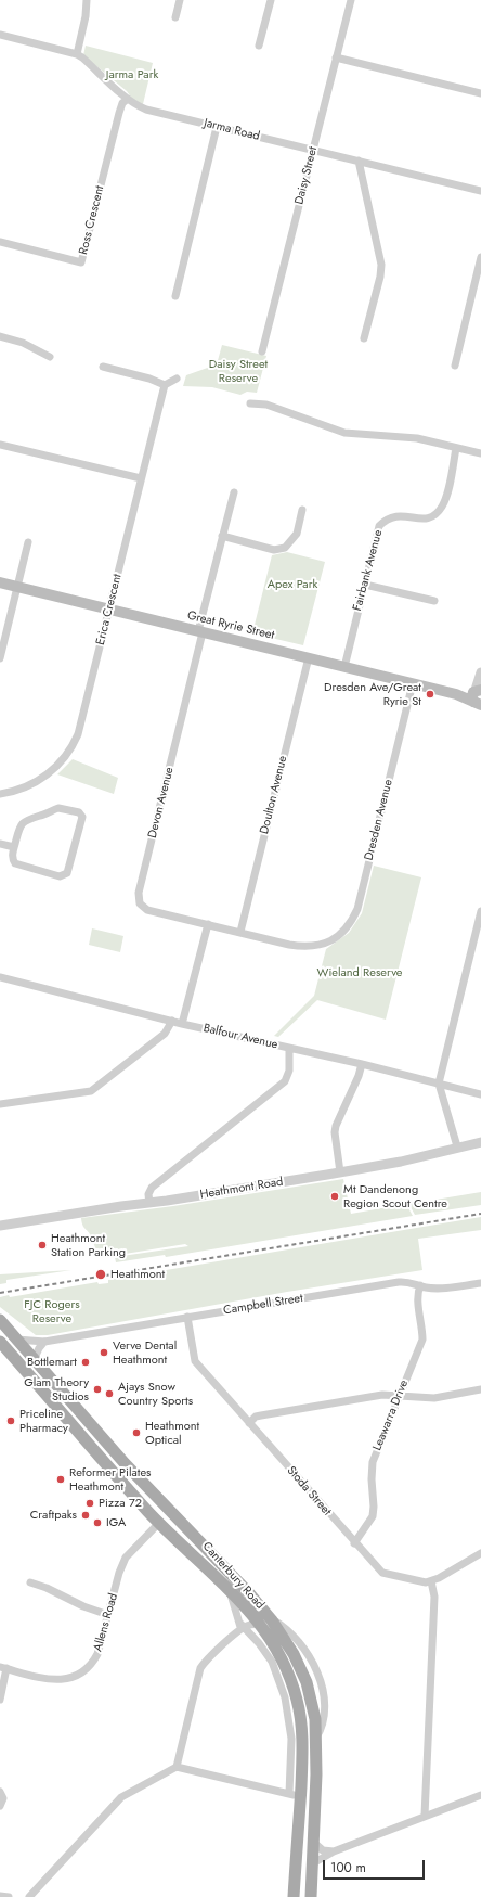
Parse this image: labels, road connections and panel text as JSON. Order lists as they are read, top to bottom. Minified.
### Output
{"streets":{"main road":["Great Ryrie Street","Canterbury Road"],"street":["Jarma Road","Daisy Street","Ross Crescent","Fairbank Avenue","Erica Crescent","Doulton Avenue","Devon Avenue","Dresden Avenue","Balfour Avenue","Heathmont Road","Campbell Street","Leawarra Drive","Stoda Street","Allens Road"]},"crossings":[["Jarma Road","Daisy Street"],["Jarma Road","Ross Crescent"],["Fairbank Avenue","Great Ryrie Street"],["Erica Crescent","Great Ryrie Street"],["Great Ryrie Street","Doulton Avenue"],["Great Ryrie Street","Devon Avenue"],["Great Ryrie Street","Dresden Avenue"],["Doulton Avenue","Dresden Avenue"],["Campbell Street","Leawarra Drive"],["Campbell Street","Stoda Street"],["Campbell Street","Canterbury Road"],["Leawarra Drive","Stoda Street"],["Canterbury Road","Allens Road"]],"parks":["Jarma Park","Daisy Street Reserve","Apex Park","Wieland Reserve","FJC Rogers Reserve"],"places":["Dresden Ave/Great Ryrie St","Mt Dandenong Region Scout Centre","Heathmont Station Parking","Heathmont","Verve Dental Heathmont","Bottlemart","Glam Theory Studios","Ajays Snow Country Sports","Priceline Pharmacy","Heathmont Optical","Reformer Pilates Heathmont","Pizza 72","Craftpaks","IGA"],"scale_bar":"100 m"}
